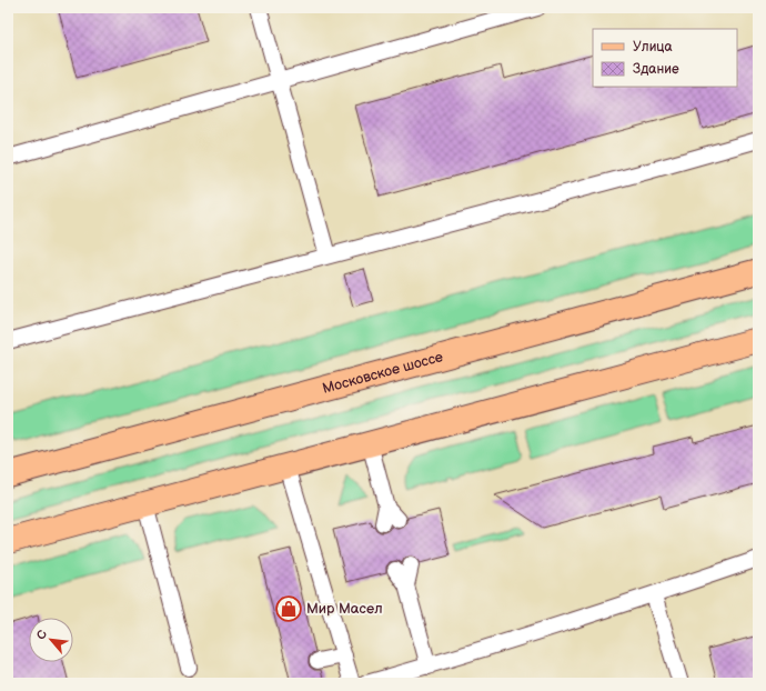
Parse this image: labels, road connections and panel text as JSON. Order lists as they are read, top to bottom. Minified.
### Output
{"streets":{"main road":["Московское шоссе"]},"places":{"shop":["Мир Масел"]},"legend":["Улица","Здание"],"north":"top left"}
